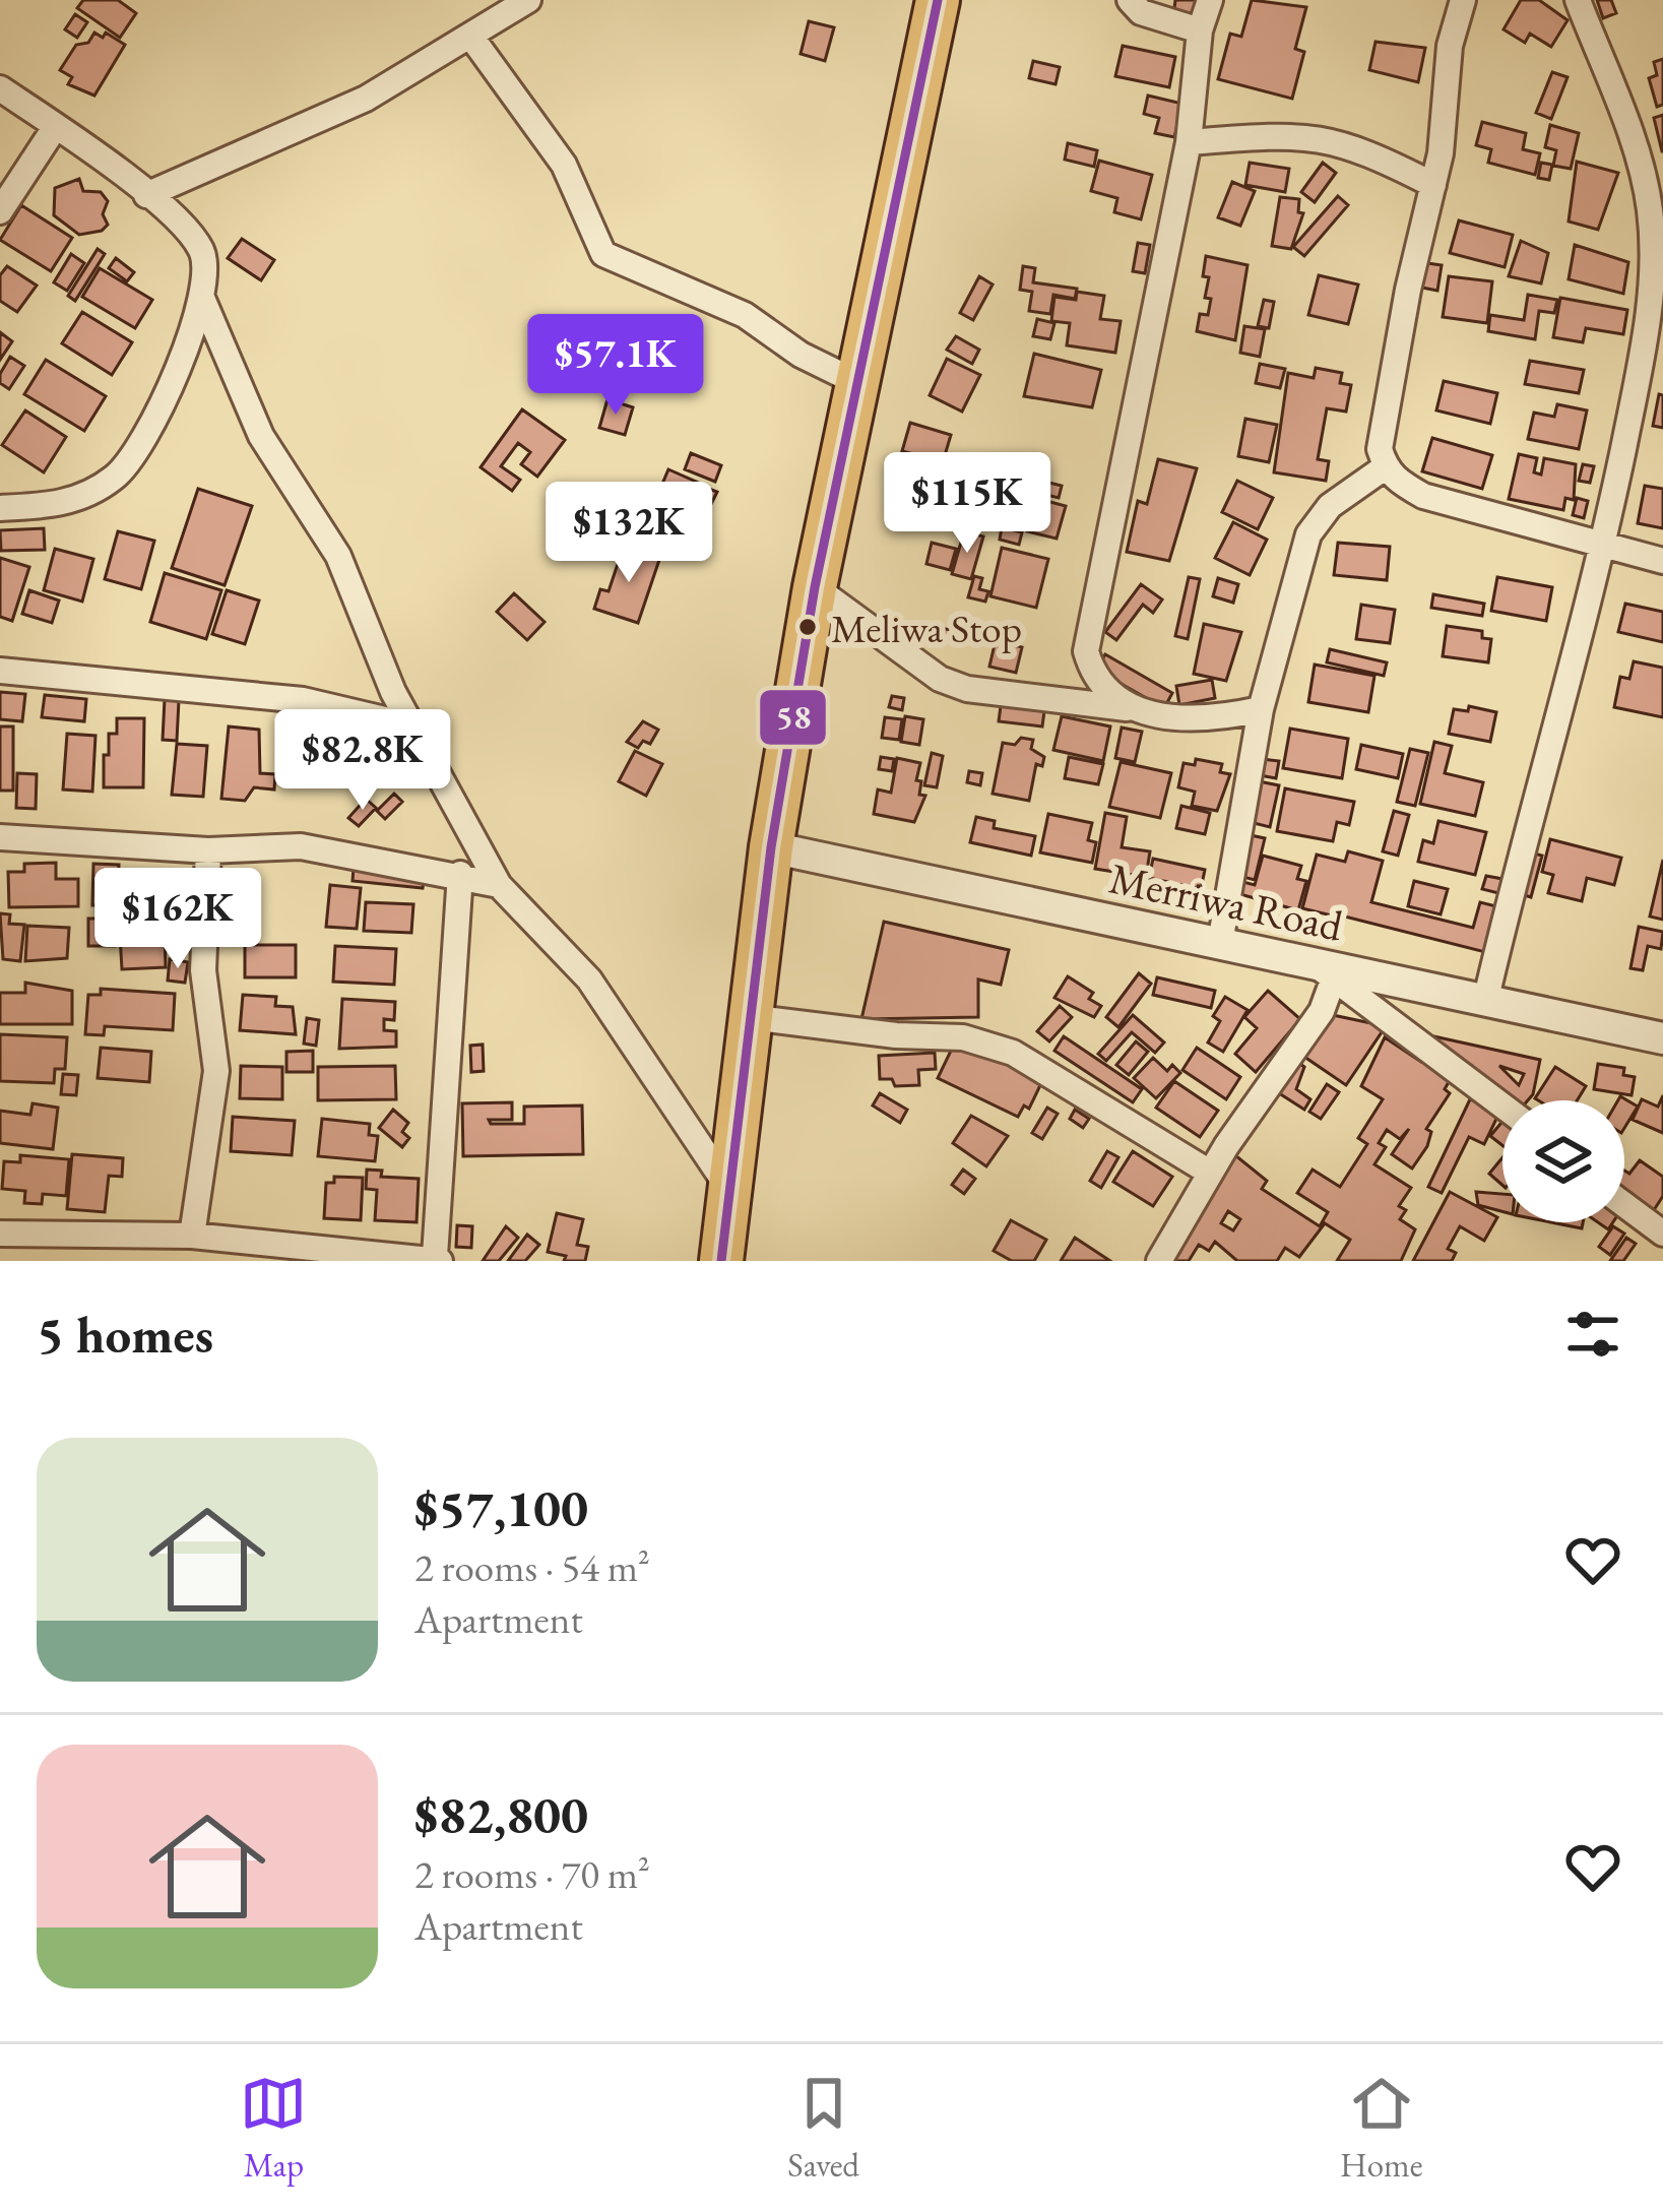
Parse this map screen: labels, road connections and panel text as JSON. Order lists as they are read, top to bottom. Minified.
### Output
{"streets":{"street":["Merriwa Road"]},"places":["Meliwa Stop"],"lines":["transit line 58"],"page":{"price":["$57.1K","$115K","$132K","$82.8K","$162K"],"heading":"5 homes","list":[{"name":"$57,100","note":"2 rooms · 54 m² · Apartment"},{"name":"$82,800","note":"2 rooms · 70 m² · Apartment"}],"tabs":["Map","Saved","Home"]}}
